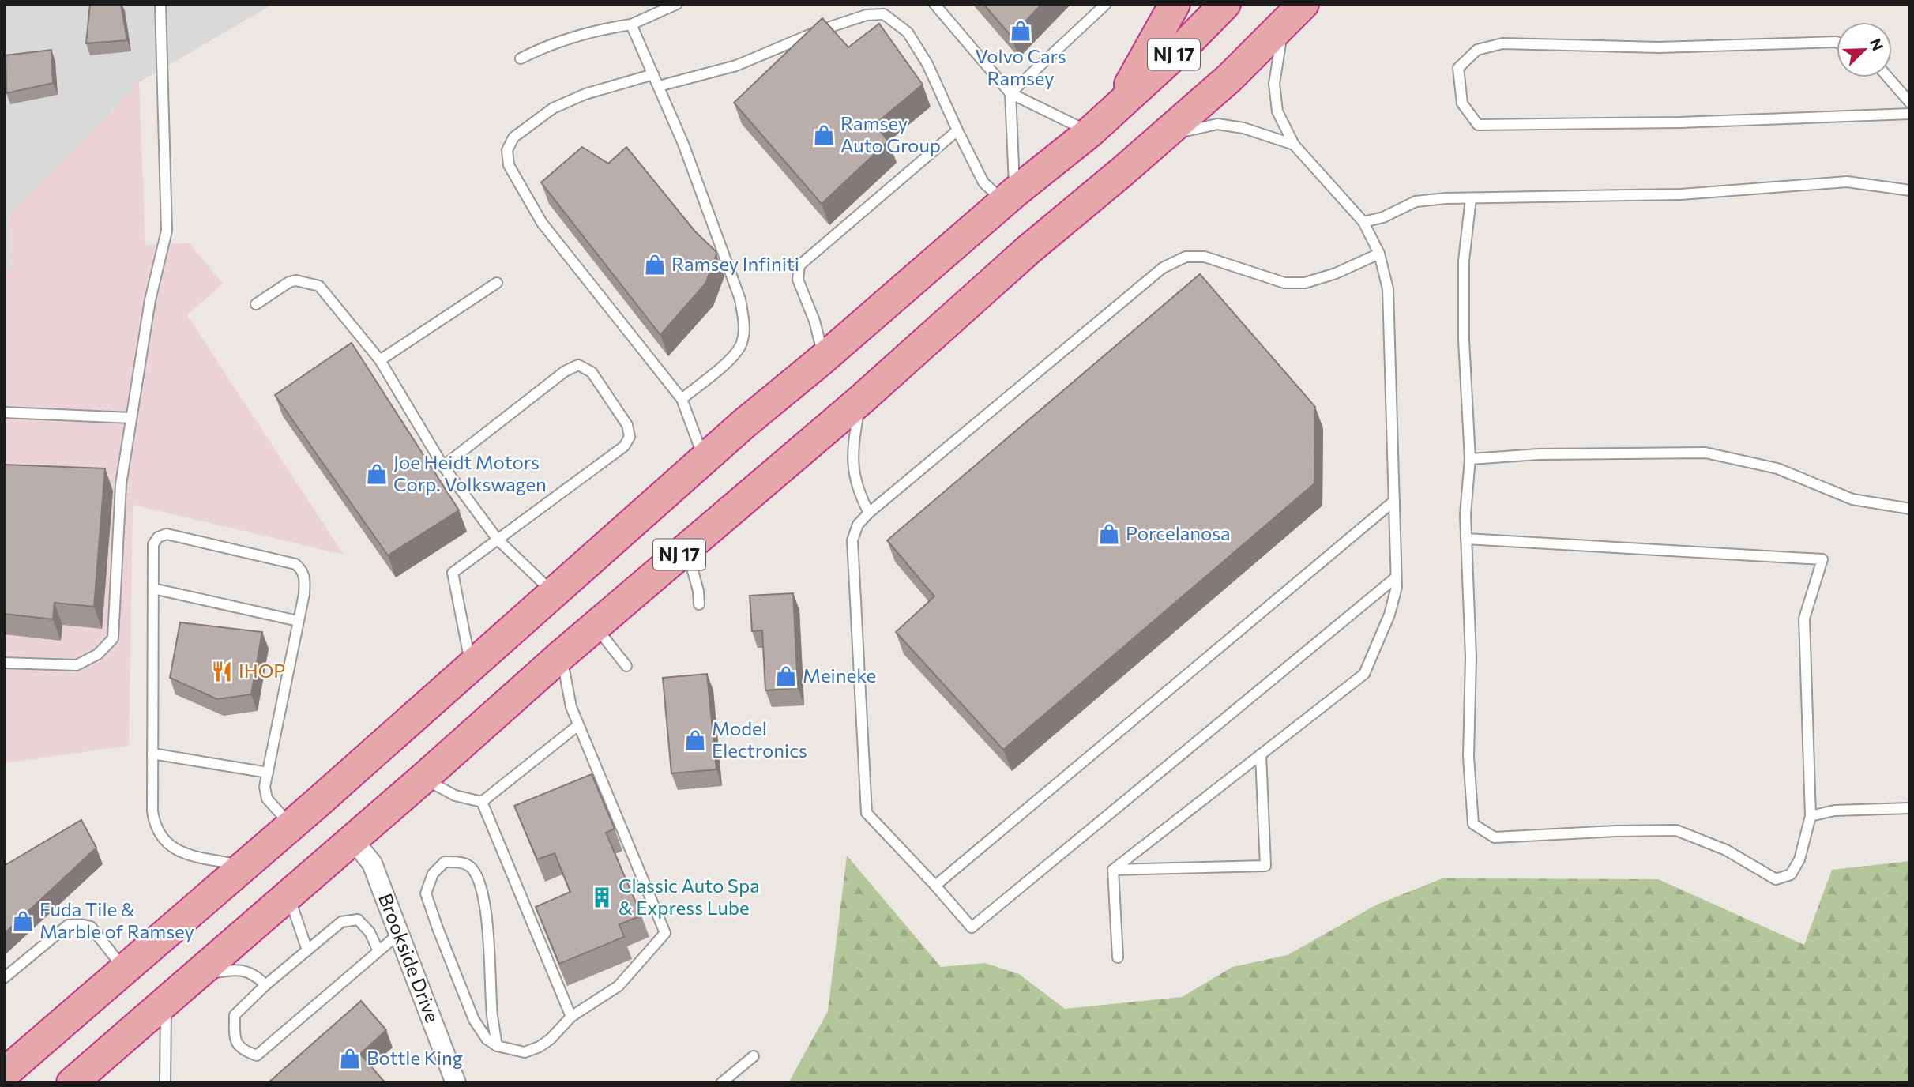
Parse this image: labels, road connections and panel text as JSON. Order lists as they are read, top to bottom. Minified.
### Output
{"streets":{"highway":["NJ 17"],"street":["Brookside Drive"]},"crossings":[["NJ 17","Brookside Drive"]],"places":{"shop":["Volvo Cars Ramsey","Ramsey Auto Group","Ramsey Infiniti","Joe Heidt Motors Corp. Volkswagen","Porcelanosa","Meineke","Model Electronics","Fuda Tile & Marble of Ramsey","Bottle King"],"restaurant":["IHOP"],"building":["Classic Auto Spa & Express Lube"]},"north":"top right"}
